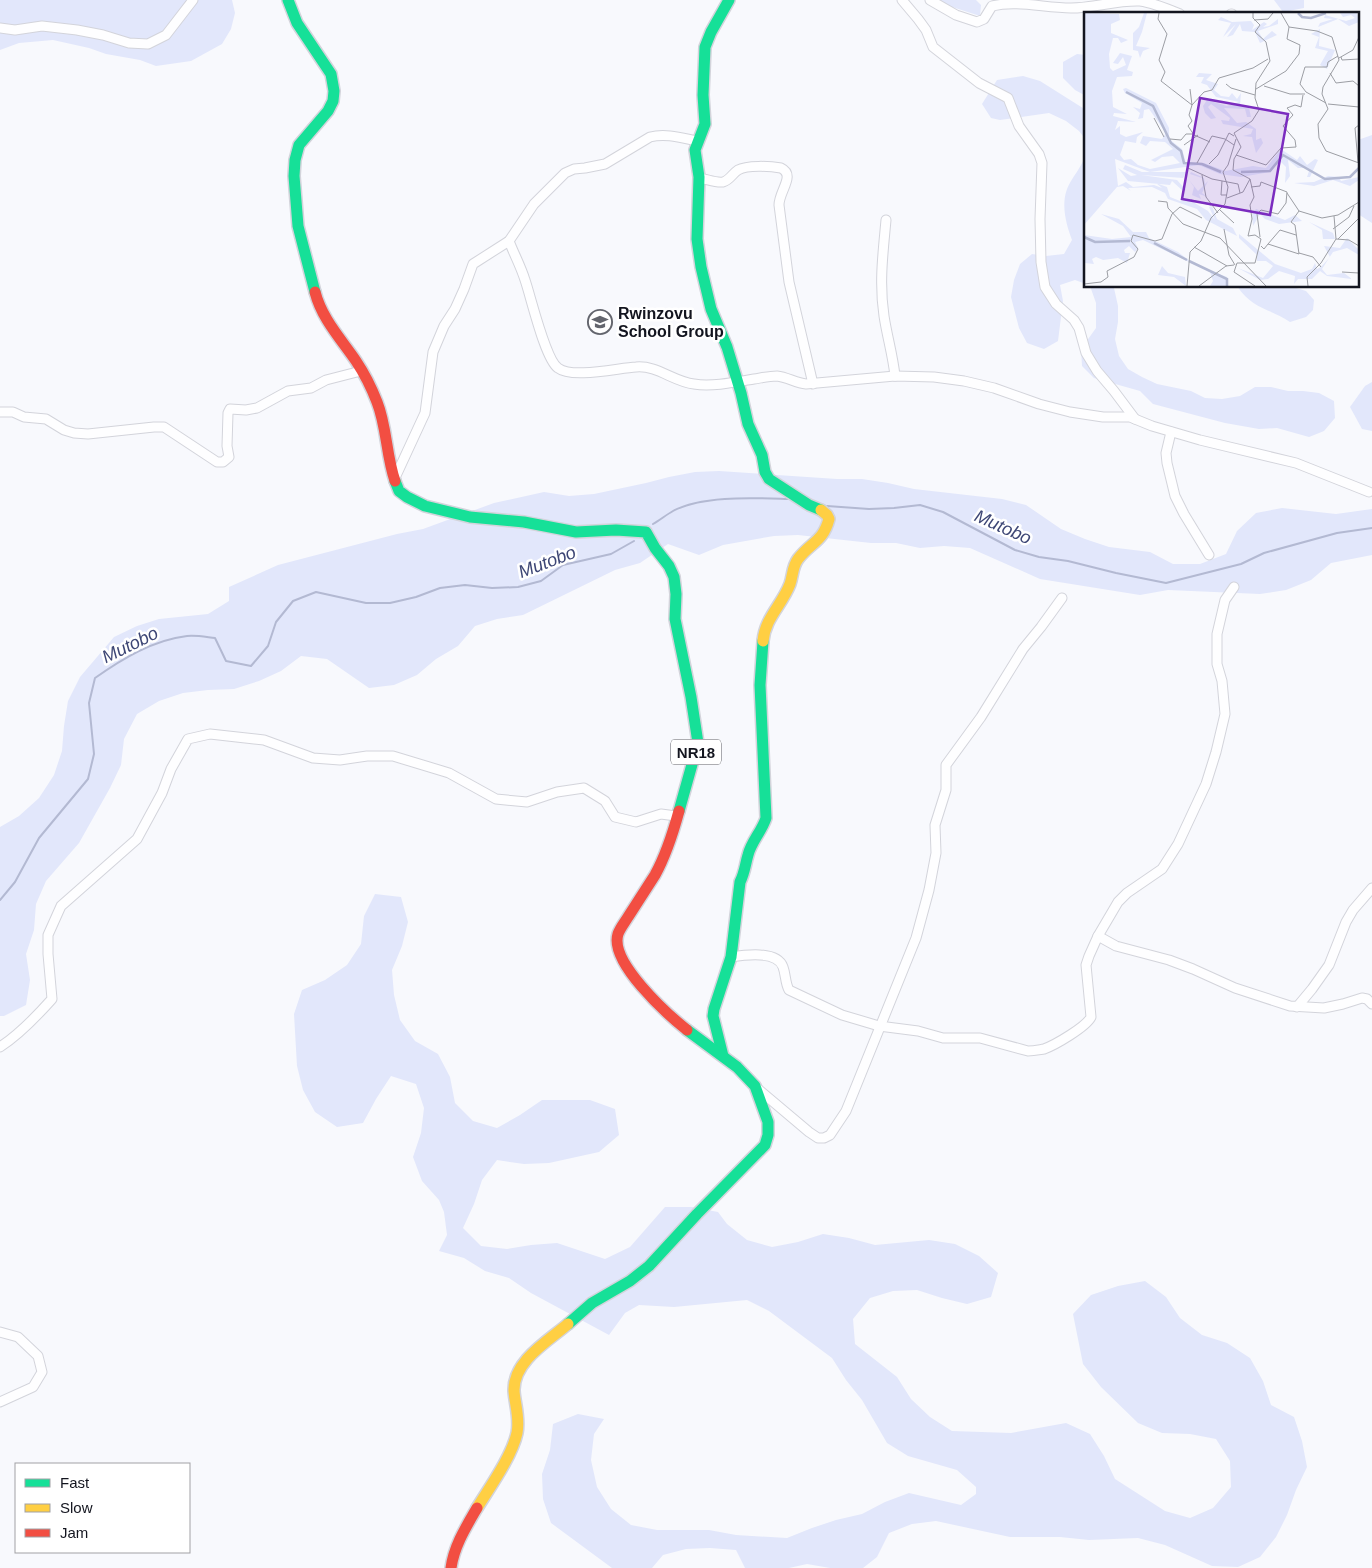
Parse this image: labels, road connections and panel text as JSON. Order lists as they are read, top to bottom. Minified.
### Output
{"streets":{"main road":["NR18"]},"water":["Mutobo"],"places":{"school or university":["Rwinzovu School Group"]},"legend":["Fast","Slow","Jam"]}
